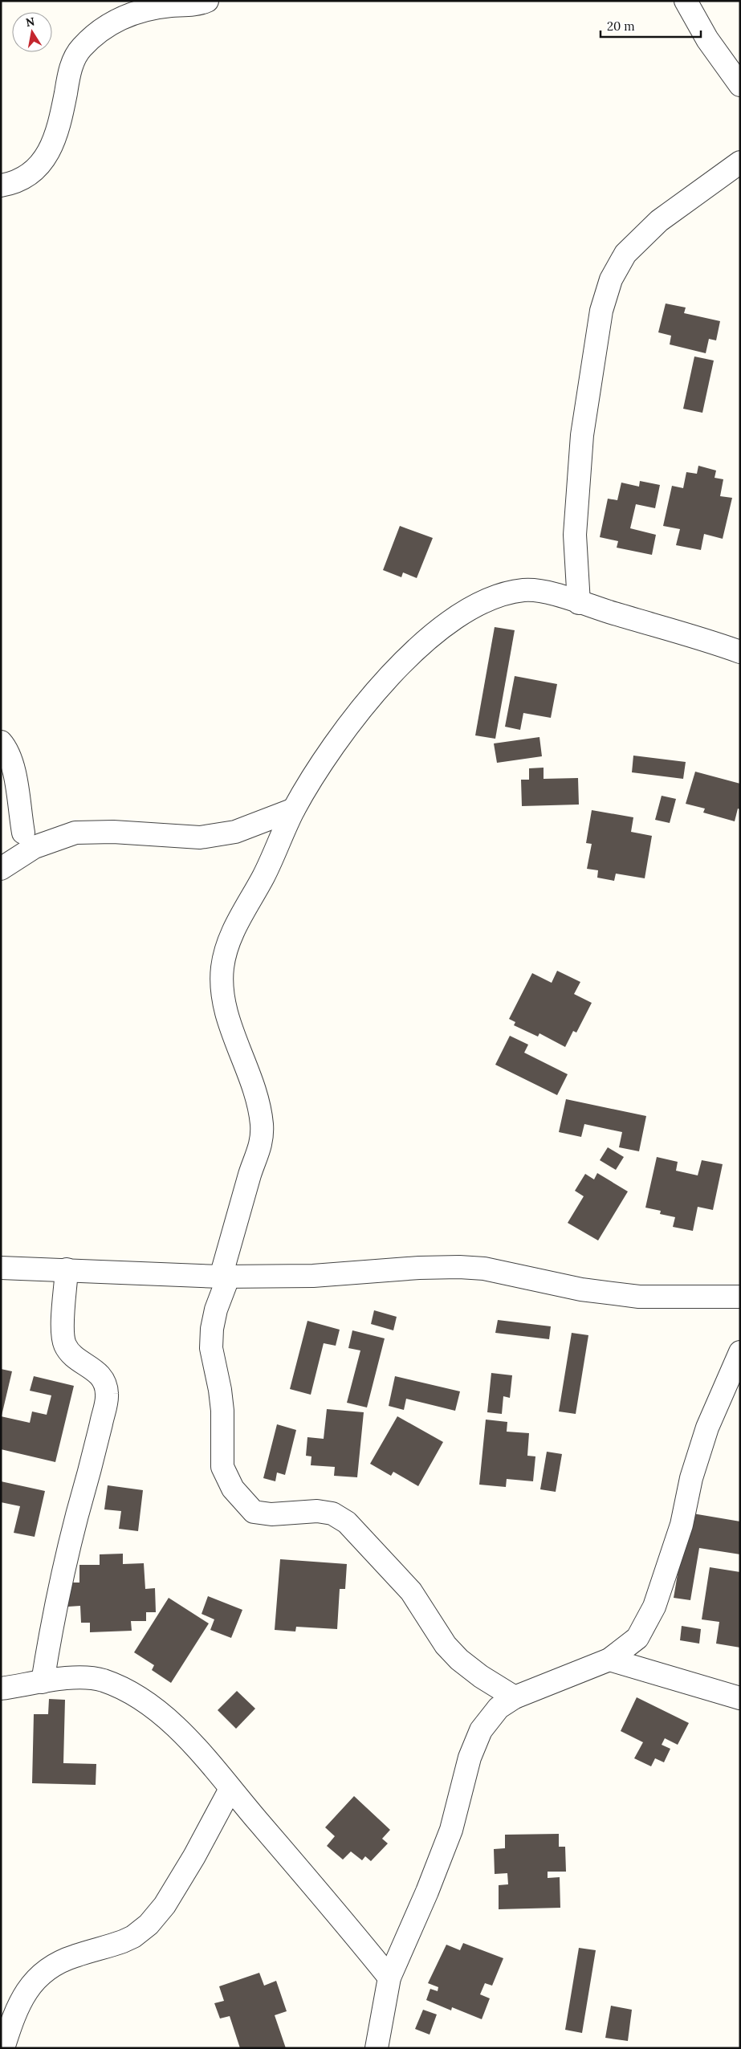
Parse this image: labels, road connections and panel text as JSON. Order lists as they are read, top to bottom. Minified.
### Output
{"scale_bar":"20 m","north":"top"}
